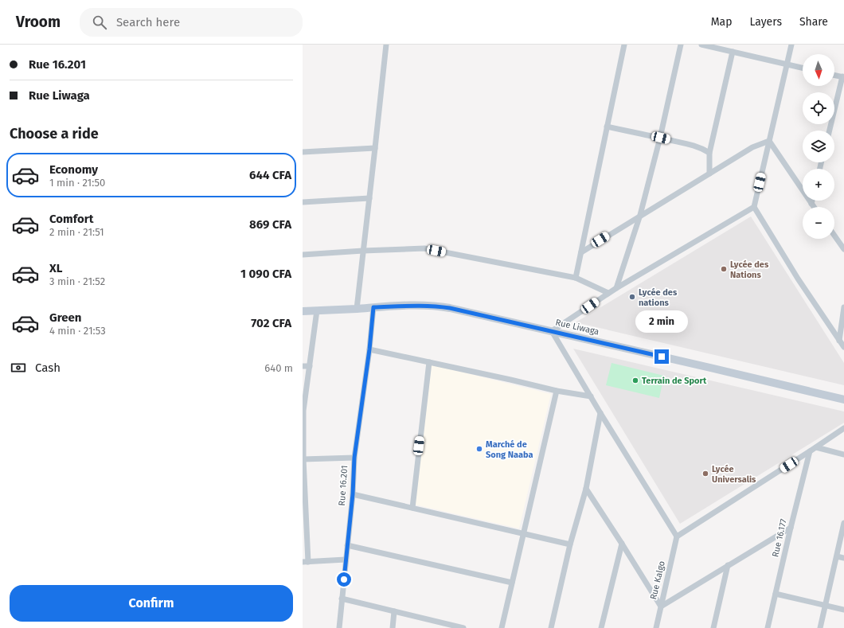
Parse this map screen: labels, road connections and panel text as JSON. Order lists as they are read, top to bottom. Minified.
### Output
{"streets":{"main road":["Rue Liwaga"],"street":["Rue 16.201","Rue 16.177","Rue Kalgo"]},"crossings":[["Rue Liwaga","Rue 16.201"]],"places":["Lycée des Nations","Lycée des nations","Terrain de Sport","Marché de Song Naaba","Lycée Universalis"],"north":"bottom","page":{"header":"Vroom","search":"Search here","nav":["Map","Layers","Share"],"banner":["Rue 16.201","Rue Liwaga"],"map_buttons":["+","−"],"heading":"Choose a ride","list":[{"name":"Economy","note":"1 min · 21:50","value":"644 CFA"},{"name":"Comfort","note":"2 min · 21:51","value":"869 CFA"},{"name":"XL","note":"3 min · 21:52","value":"1 090 CFA"},{"name":"Green","note":"4 min · 21:53","value":"702 CFA"}],"bubble":"2 min","pay":["Cash","640 m"],"buttons":"Confirm"}}
